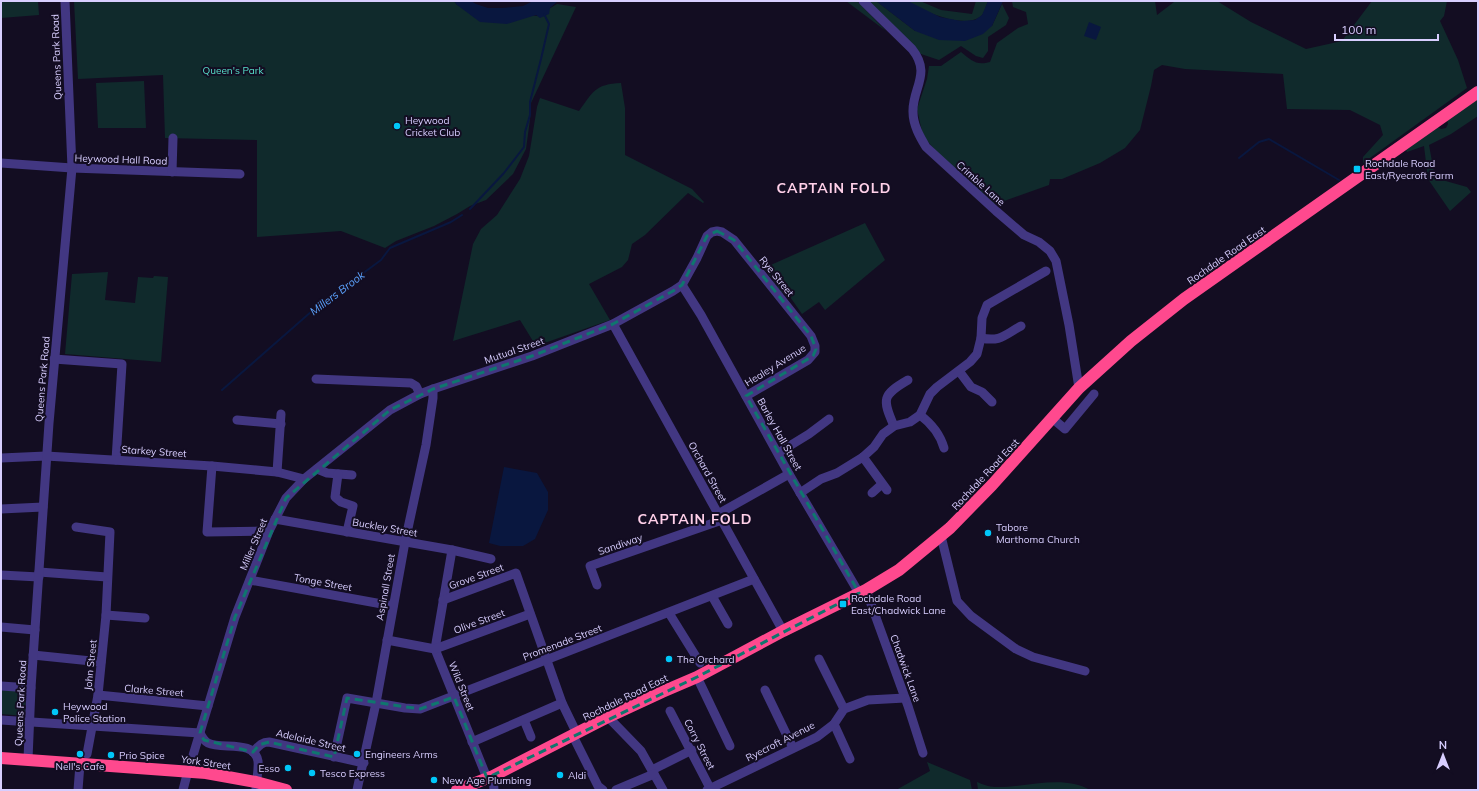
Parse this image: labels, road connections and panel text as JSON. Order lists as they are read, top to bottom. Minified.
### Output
{"streets":{"highway":["Rochdale Road East","York Street"],"street":["Queens Park Road","Heywood Hall Road","Crimble Lane","Rye Street","Mutual Street","Healey Avenue","Barley Hall Street","Starkey Street","Orchard Street","Buckley Street","Miller Street","Sandiway","Grove Street","Tonge Street","Aspinall Street","Olive Street","Promenade Street","John Street","Chadwick Lane","Wild Street","Clarke Street","Adelaide Street","Ryecroft Avenue","Corry Street"]},"crossings":[["Queens Park Road","Heywood Hall Road"],["Queens Park Road","Starkey Street"],["Queens Park Road","York Street"],["Crimble Lane","Rochdale Road East"],["Rochdale Road East","Barley Hall Street"],["Rochdale Road East","Orchard Street"],["Rochdale Road East","Chadwick Lane"],["Rochdale Road East","Wild Street"],["Rye Street","Mutual Street"],["Rye Street","Healey Avenue"],["Rye Street","Barley Hall Street"],["Mutual Street","Barley Hall Street"],["Mutual Street","Orchard Street"],["Mutual Street","Miller Street"],["Mutual Street","Aspinall Street"],["Healey Avenue","Barley Hall Street"],["Barley Hall Street","Chadwick Lane"],["Starkey Street","Miller Street"],["Orchard Street","Sandiway"],["Orchard Street","Promenade Street"],["Buckley Street","Miller Street"],["Buckley Street","Aspinall Street"],["Miller Street","Tonge Street"],["Miller Street","Clarke Street"],["Miller Street","York Street"],["Grove Street","Olive Street"],["Tonge Street","Aspinall Street"],["Aspinall Street","Promenade Street"],["Aspinall Street","Adelaide Street"],["Olive Street","Wild Street"],["Promenade Street","Wild Street"],["Promenade Street","Adelaide Street"],["John Street","Clarke Street"],["John Street","York Street"],["Ryecroft Avenue","Corry Street"]],"districts":["CAPTAIN FOLD","CAPTAIN FOLD"],"water":["Millers Brook"],"parks":["Queen's Park"],"places":{"other":["Heywood Cricket Club","Tabore Marthoma Church","The Orchard","Heywood Police Station","Nell's Cafe","Engineers Arms","Prio Spice","Esso","Tesco Express","Aldi","New Age Plumbing"],"transit":["Rochdale Road East/Ryecroft Farm","Rochdale Road East/Chadwick Lane"]},"scale_bar":"100 m","north":"top"}
